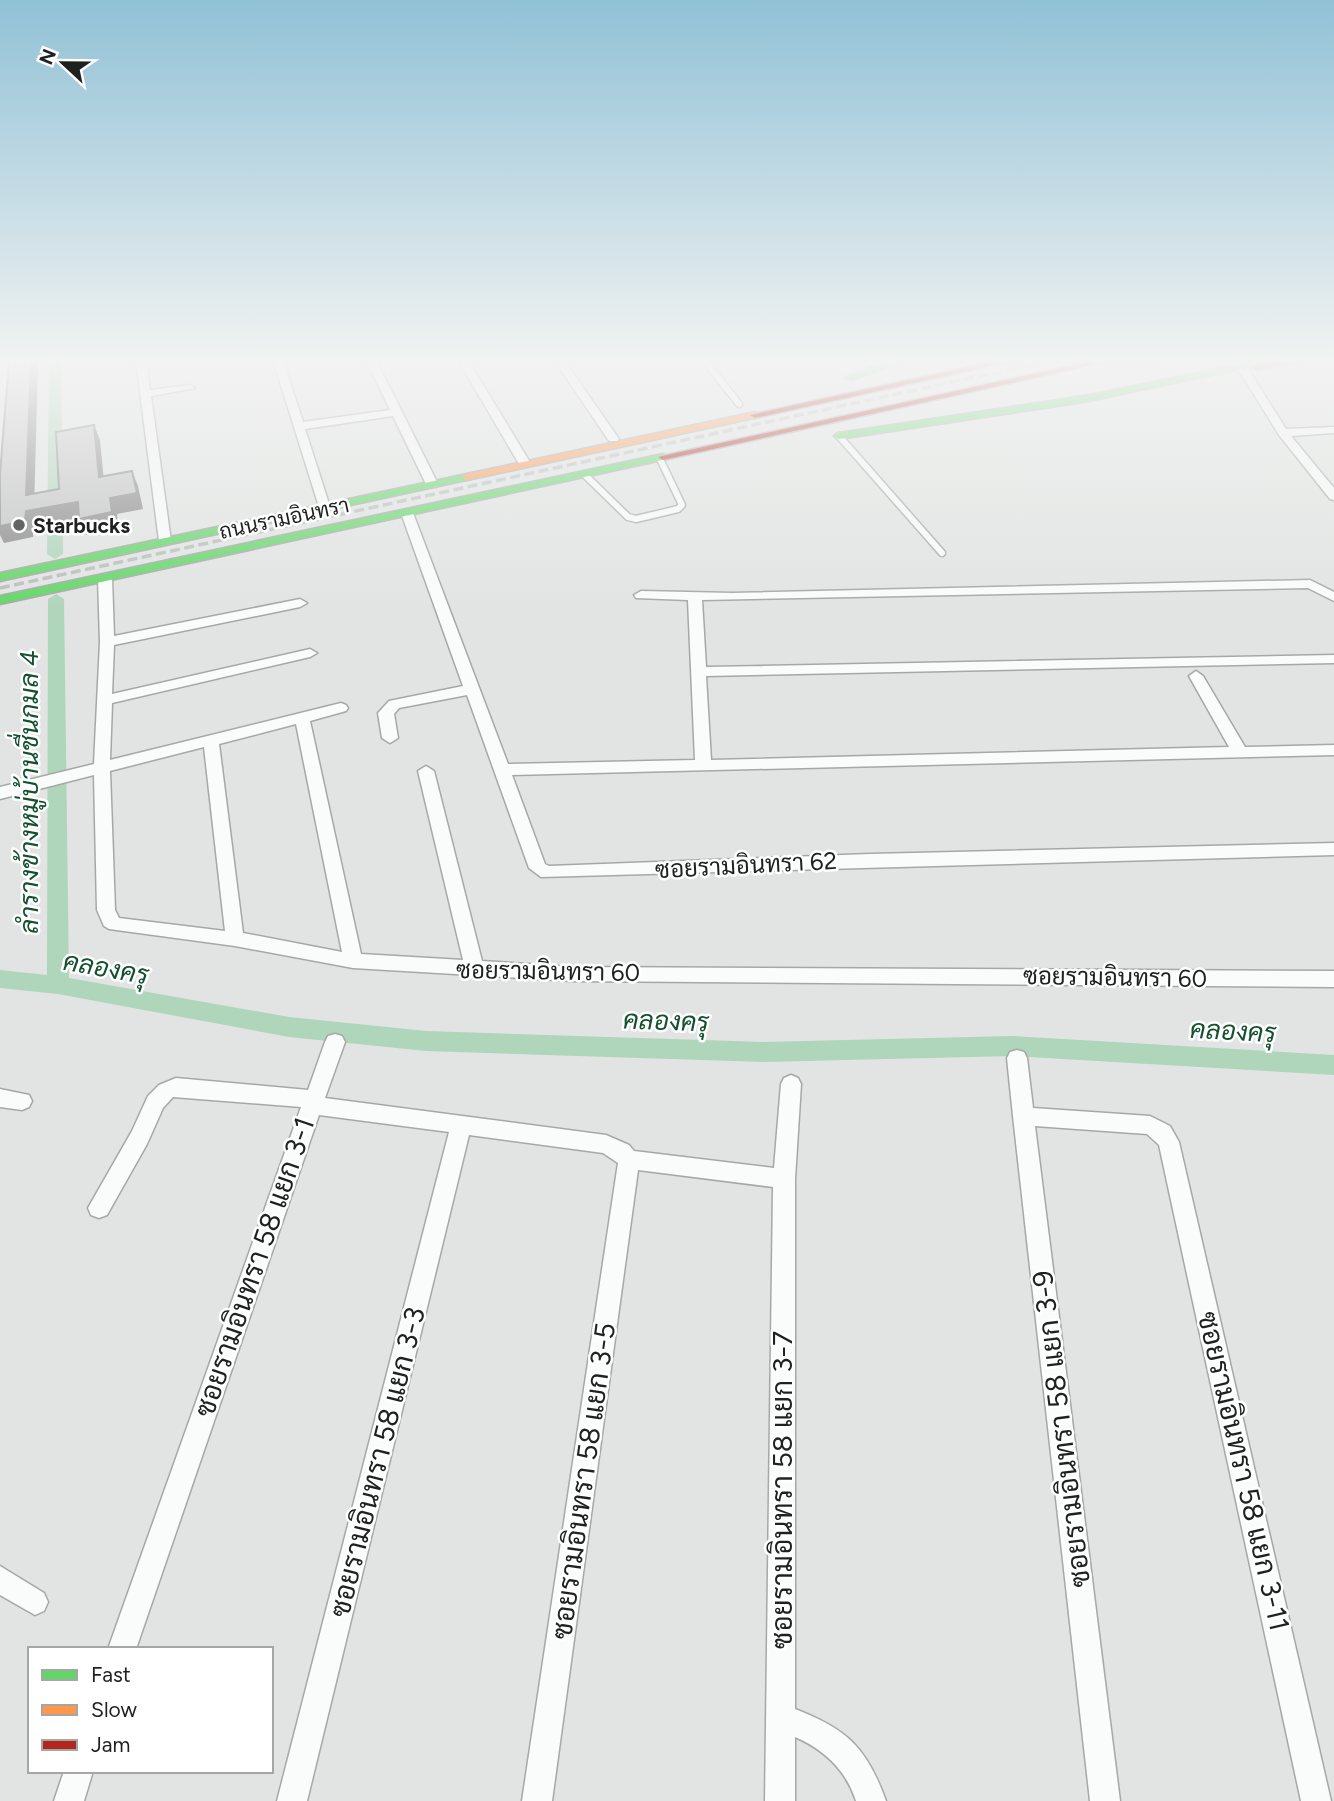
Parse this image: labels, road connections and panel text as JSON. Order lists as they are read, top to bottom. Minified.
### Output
{"streets":{"main road":["ถนนรามอินทรา"],"street":["ซอยรามอินทรา 62","ซอยรามอินทรา 60","ซอยรามอินทรา 58 แยก 3-1","ซอยรามอินทรา 58 แยก 3-9","ซอยรามอินทรา 58 แยก 3-3","ซอยรามอินทรา 58 แยก 3-11","ซอยรามอินทรา 58 แยก 3-5","ซอยรามอินทรา 58 แยก 3-7"]},"crossings":[["ถนนรามอินทรา","ซอยรามอินทรา 62"],["ถนนรามอินทรา","ซอยรามอินทรา 60"],["ซอยรามอินทรา 58 แยก 3-1","ซอยรามอินทรา 58 แยก 3-3"],["ซอยรามอินทรา 58 แยก 3-1","ซอยรามอินทรา 58 แยก 3-5"],["ซอยรามอินทรา 58 แยก 3-1","ซอยรามอินทรา 58 แยก 3-7"],["ซอยรามอินทรา 58 แยก 3-9","ซอยรามอินทรา 58 แยก 3-11"]],"water":["ลำรางข้างหมู่บ้านชื่นกมล 4","คลองครุ"],"places":["Starbucks"],"legend":["Fast","Slow","Jam"],"north":"left"}
